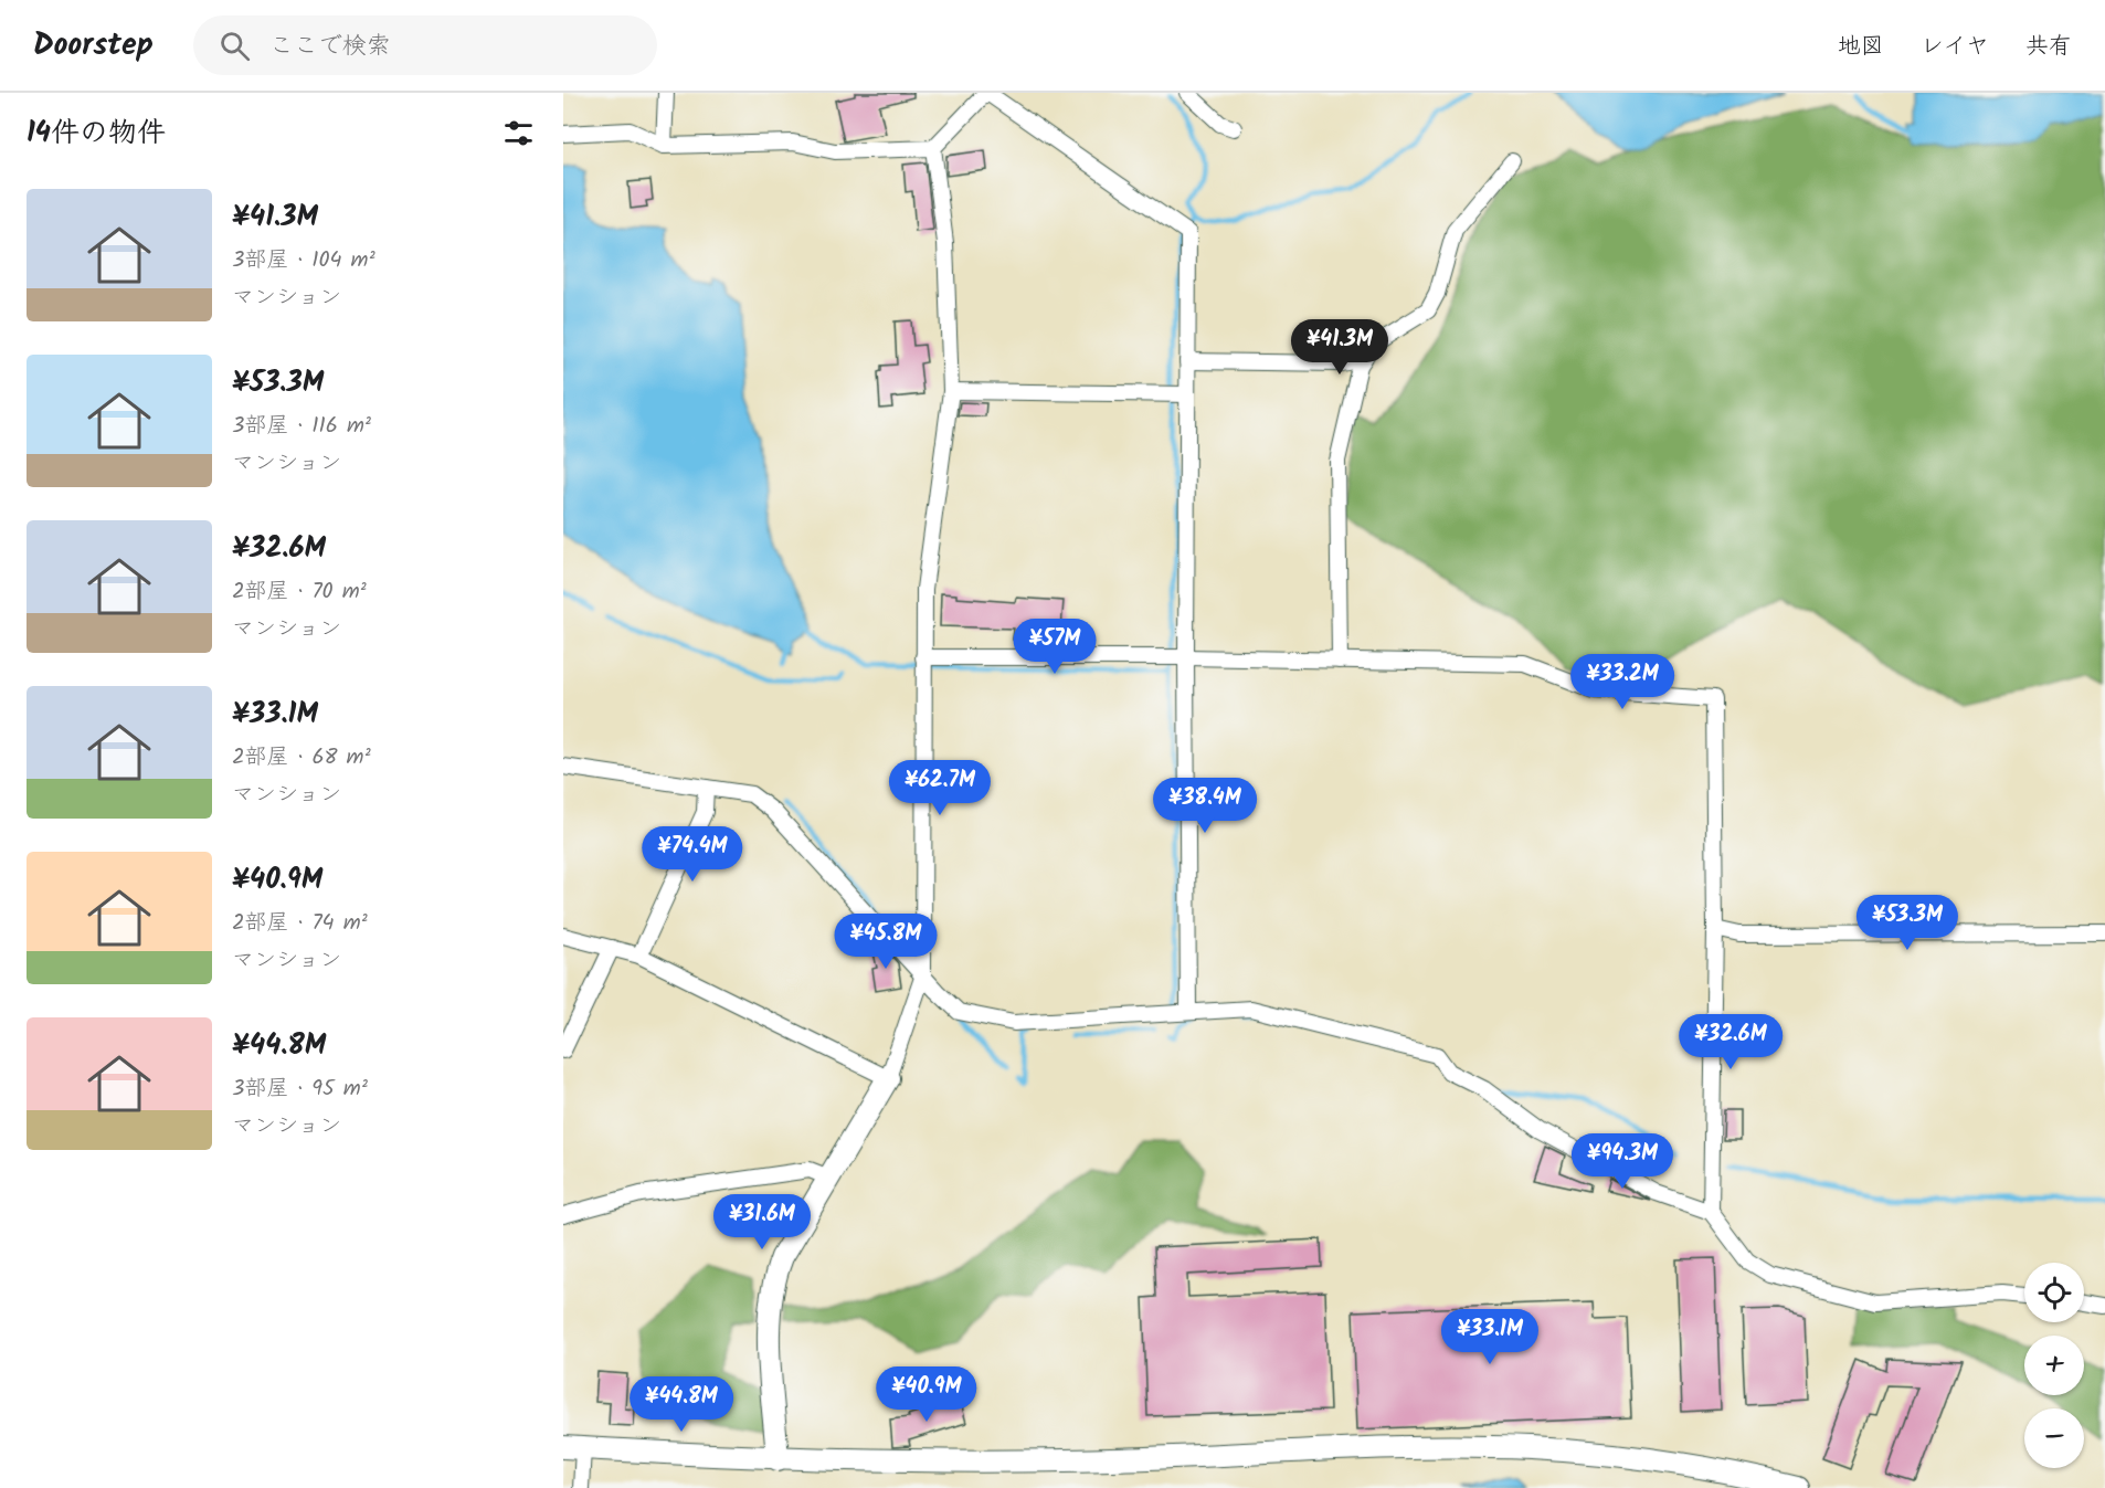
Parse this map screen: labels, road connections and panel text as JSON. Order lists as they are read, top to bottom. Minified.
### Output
{"page":{"header":"Doorstep","search":"ここで検索","nav":["地図","レイヤ","共有"],"heading":"14件の物件","list":[{"name":"¥41.3M","note":"3部屋 · 104 m² · マンション"},{"name":"¥53.3M","note":"3部屋 · 116 m² · マンション"},{"name":"¥32.6M","note":"2部屋 · 70 m² · マンション"},{"name":"¥33.1M","note":"2部屋 · 68 m² · マンション"},{"name":"¥40.9M","note":"2部屋 · 74 m² · マンション"},{"name":"¥44.8M","note":"3部屋 · 95 m² · マンション"}],"price":["¥41.3M","¥57M","¥33.2M","¥62.7M","¥38.4M","¥74.4M","¥53.3M","¥45.8M","¥32.6M","¥94.3M","¥31.6M","¥33.1M","¥40.9M","¥44.8M"],"map_buttons":["+","−"]}}
